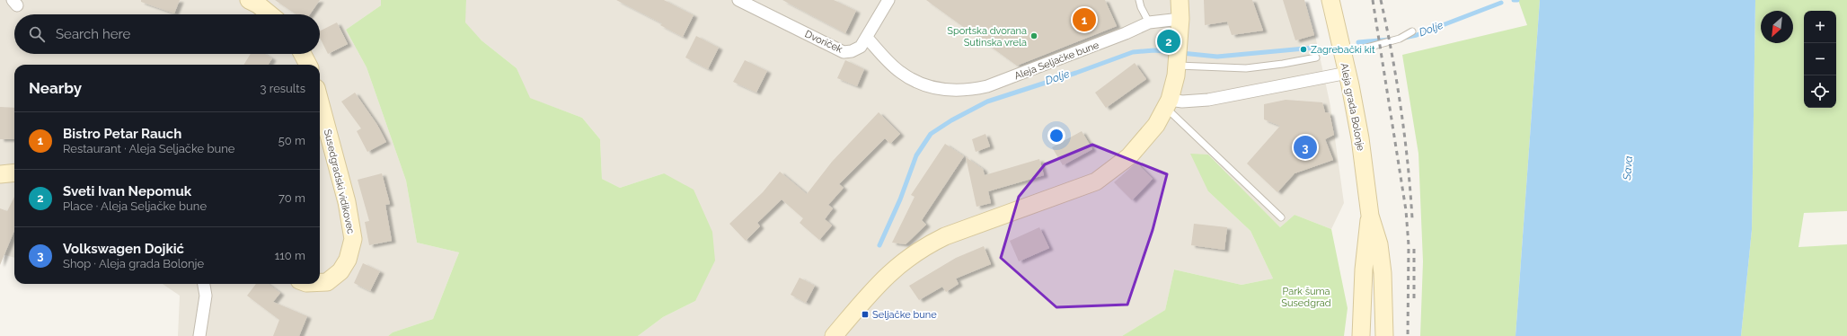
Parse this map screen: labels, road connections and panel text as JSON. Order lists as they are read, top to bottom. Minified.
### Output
{"streets":{"street":["Dvoriček","Aleja Seljačke bune","Aleja grada Bolonje","Susedgradski vidikovec"]},"crossings":[["Dvoriček","Aleja Seljačke bune"]],"water":["Dolje","Sava"],"parks":["Park šuma Susedgrad"],"places":{"other":["Sportska dvorana Sutinska vrela","Zagrebački kit"],"transit":["Seljačke bune"]},"north":"bottom left","page":{"pins":["1","2","3"],"map_buttons":["+","−"],"search":"Search here","heading":["Nearby","3 results"],"list":[{"mark":"1","name":"Bistro Petar Rauch","note":"Restaurant · Aleja Seljačke bune","value":"50 m"},{"mark":"2","name":"Sveti Ivan Nepomuk","note":"Place · Aleja Seljačke bune","value":"70 m"},{"mark":"3","name":"Volkswagen Dojkić","note":"Shop · Aleja grada Bolonje","value":"110 m"}]}}
